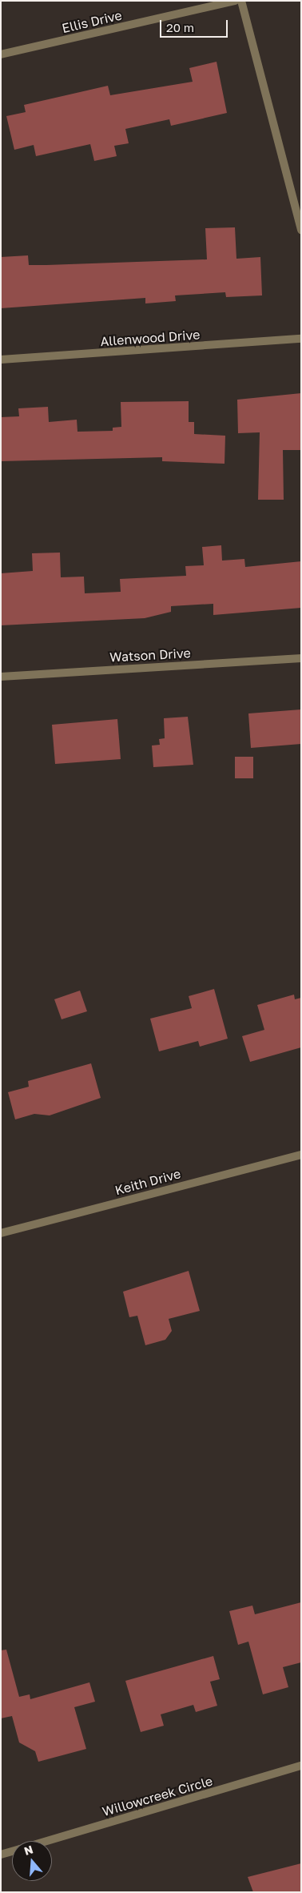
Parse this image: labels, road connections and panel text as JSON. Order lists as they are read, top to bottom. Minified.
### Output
{"streets":{"street":["Ellis Drive","Allenwood Drive","Watson Drive","Keith Drive","Willowcreek Circle"]},"scale_bar":"20 m","north":"top"}
